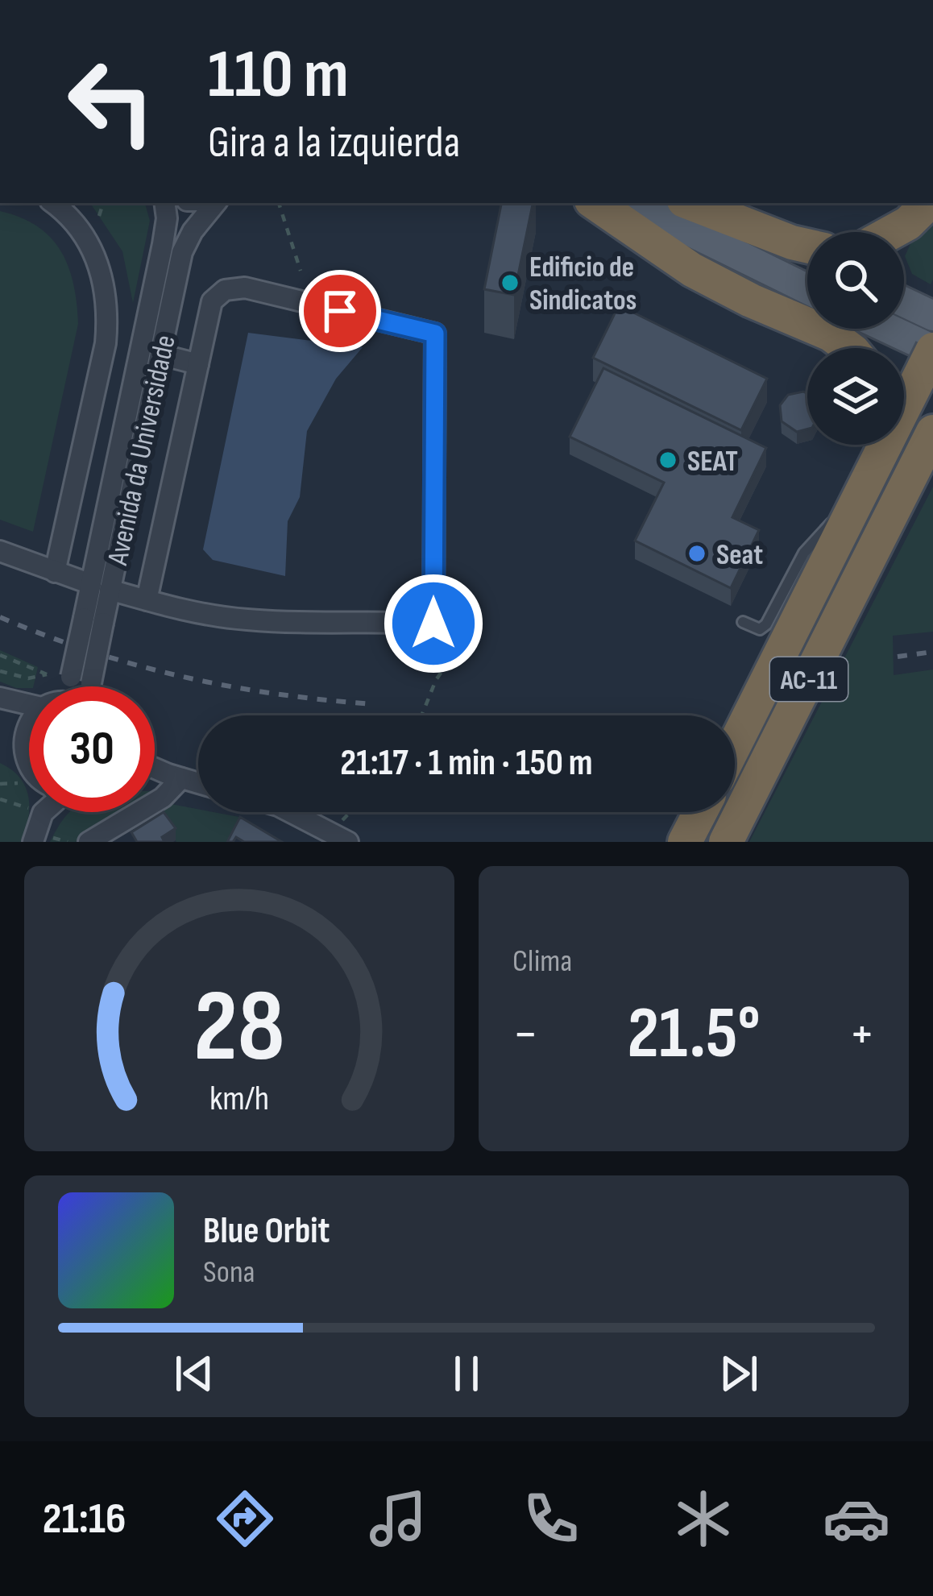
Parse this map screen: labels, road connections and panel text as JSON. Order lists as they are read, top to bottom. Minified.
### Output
{"streets":{"highway":["AC-11"],"street":["Avenida da Universidade"]},"places":["Edificio de Sindicatos","SEAT","Seat"],"page":{"turn":["110 m","Gira a la izquierda"],"limit":"30","trip":"21:17 · 1 min · 150 m","tile":"Clima","heat":["−","21.5°","+"],"song":["Blue Orbit","Sona"],"tabs":"21:16","gauge":["28","km/h"]}}
